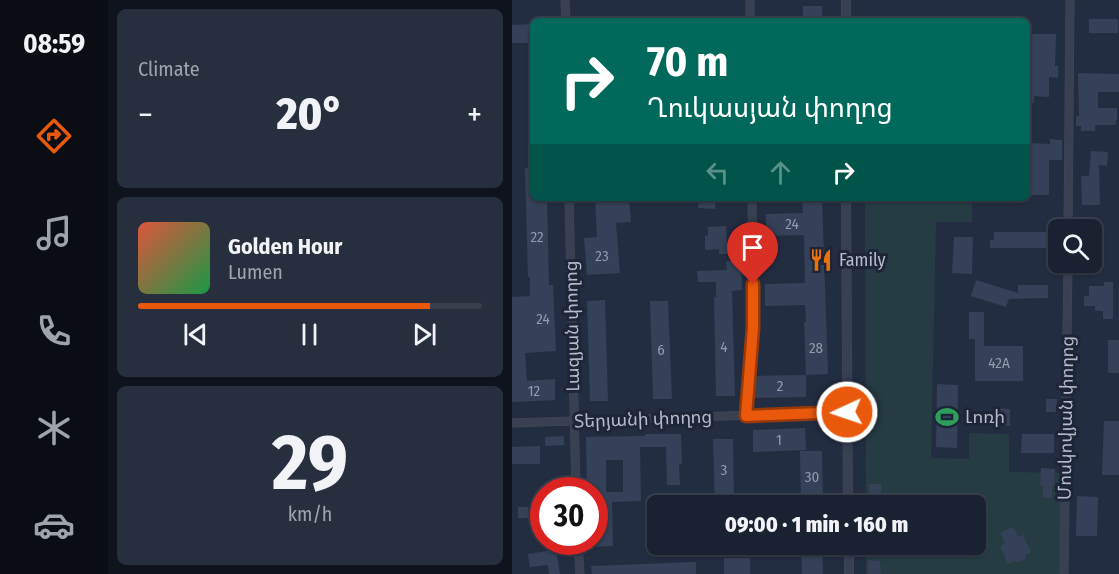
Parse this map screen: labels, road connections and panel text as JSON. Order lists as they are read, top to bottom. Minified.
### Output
{"streets":{"street":["Լազյան փողոց","Մոսկովյան փողոց","Տերյանի փողոց"]},"crossings":[["Լազյան փողոց","Տերյանի փողոց"]],"places":{"restaurant":["Family"],"sports":["Լոռի"]},"house_numbers":["24","22","23","24","4","28","6","42A","2","12","1","3","30"],"page":{"tabs":"08:59","tile":["Climate",["29","km/h"]],"turn":["70 m","Ղուկասյան փողոց"],"heat":["−","20°","+"],"song":["Golden Hour","Lumen"],"limit":"30","trip":"09:00 · 1 min · 160 m"}}
